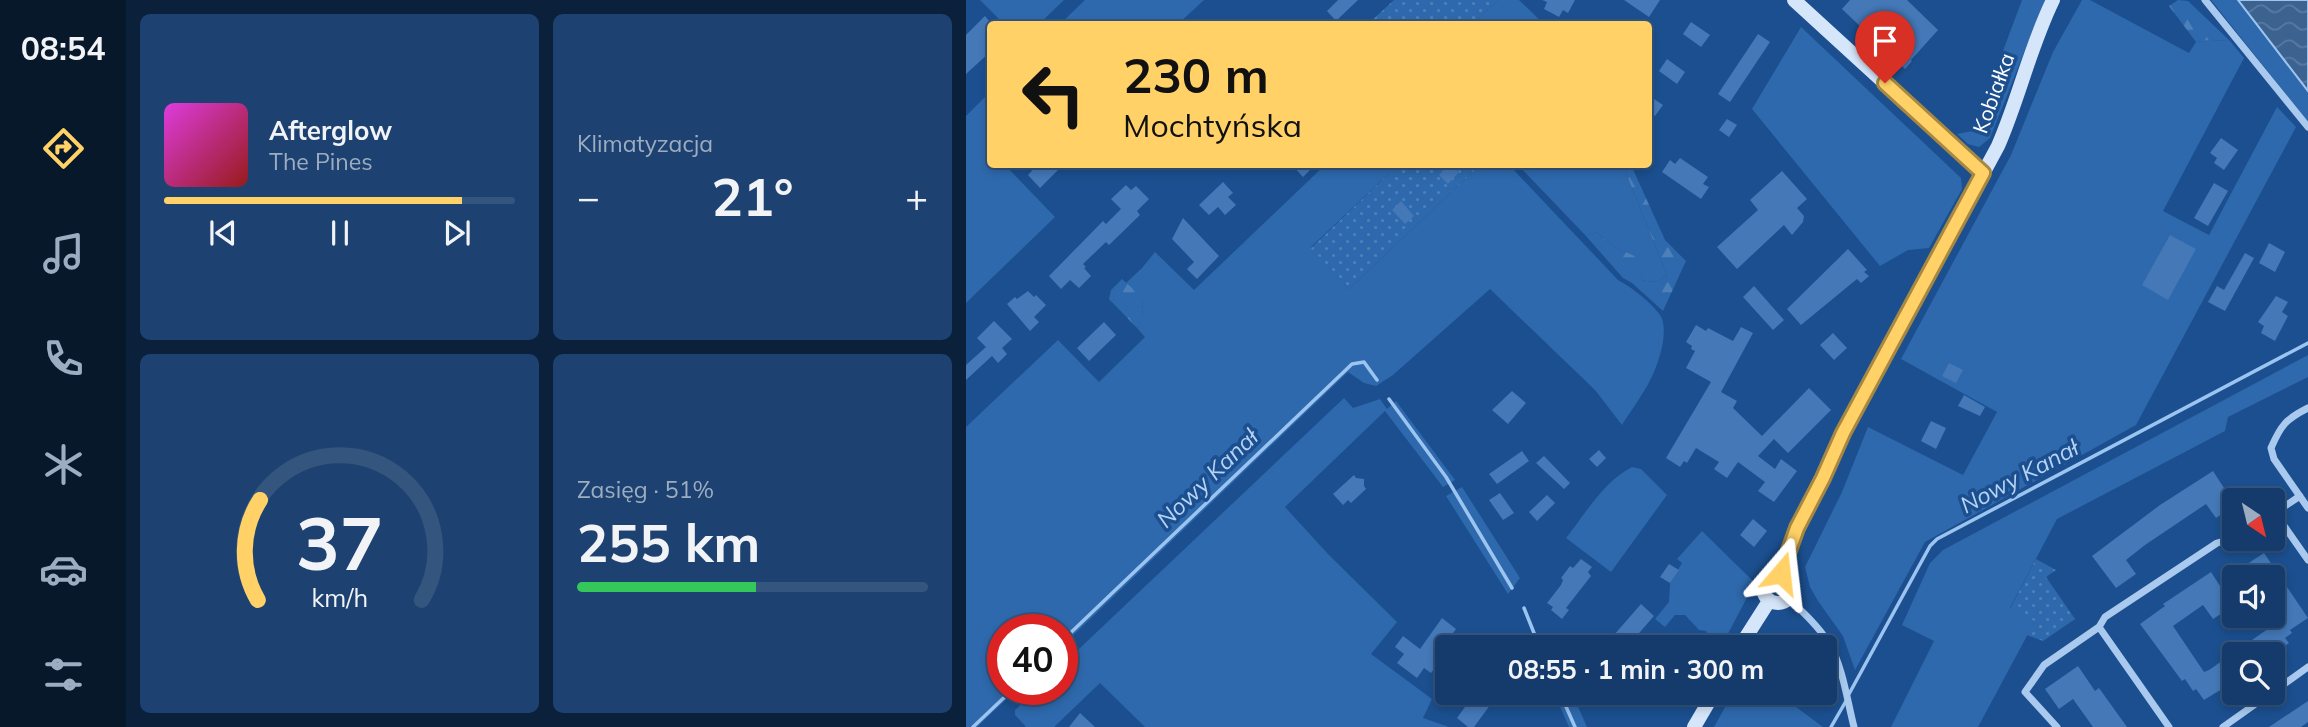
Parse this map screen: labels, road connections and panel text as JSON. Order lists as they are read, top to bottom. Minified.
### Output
{"streets":{"street":["Kobiałka"]},"water":["Nowy Kanał"],"north":"bottom right","page":{"tabs":"08:54","tile":["Klimatyzacja",["Zasięg · 51%","255 km"]],"turn":["230 m","Mochtyńska"],"song":["Afterglow","The Pines"],"heat":["−","21°","+"],"limit":"40","trip":"08:55 · 1 min · 300 m","gauge":["37","km/h"]}}
